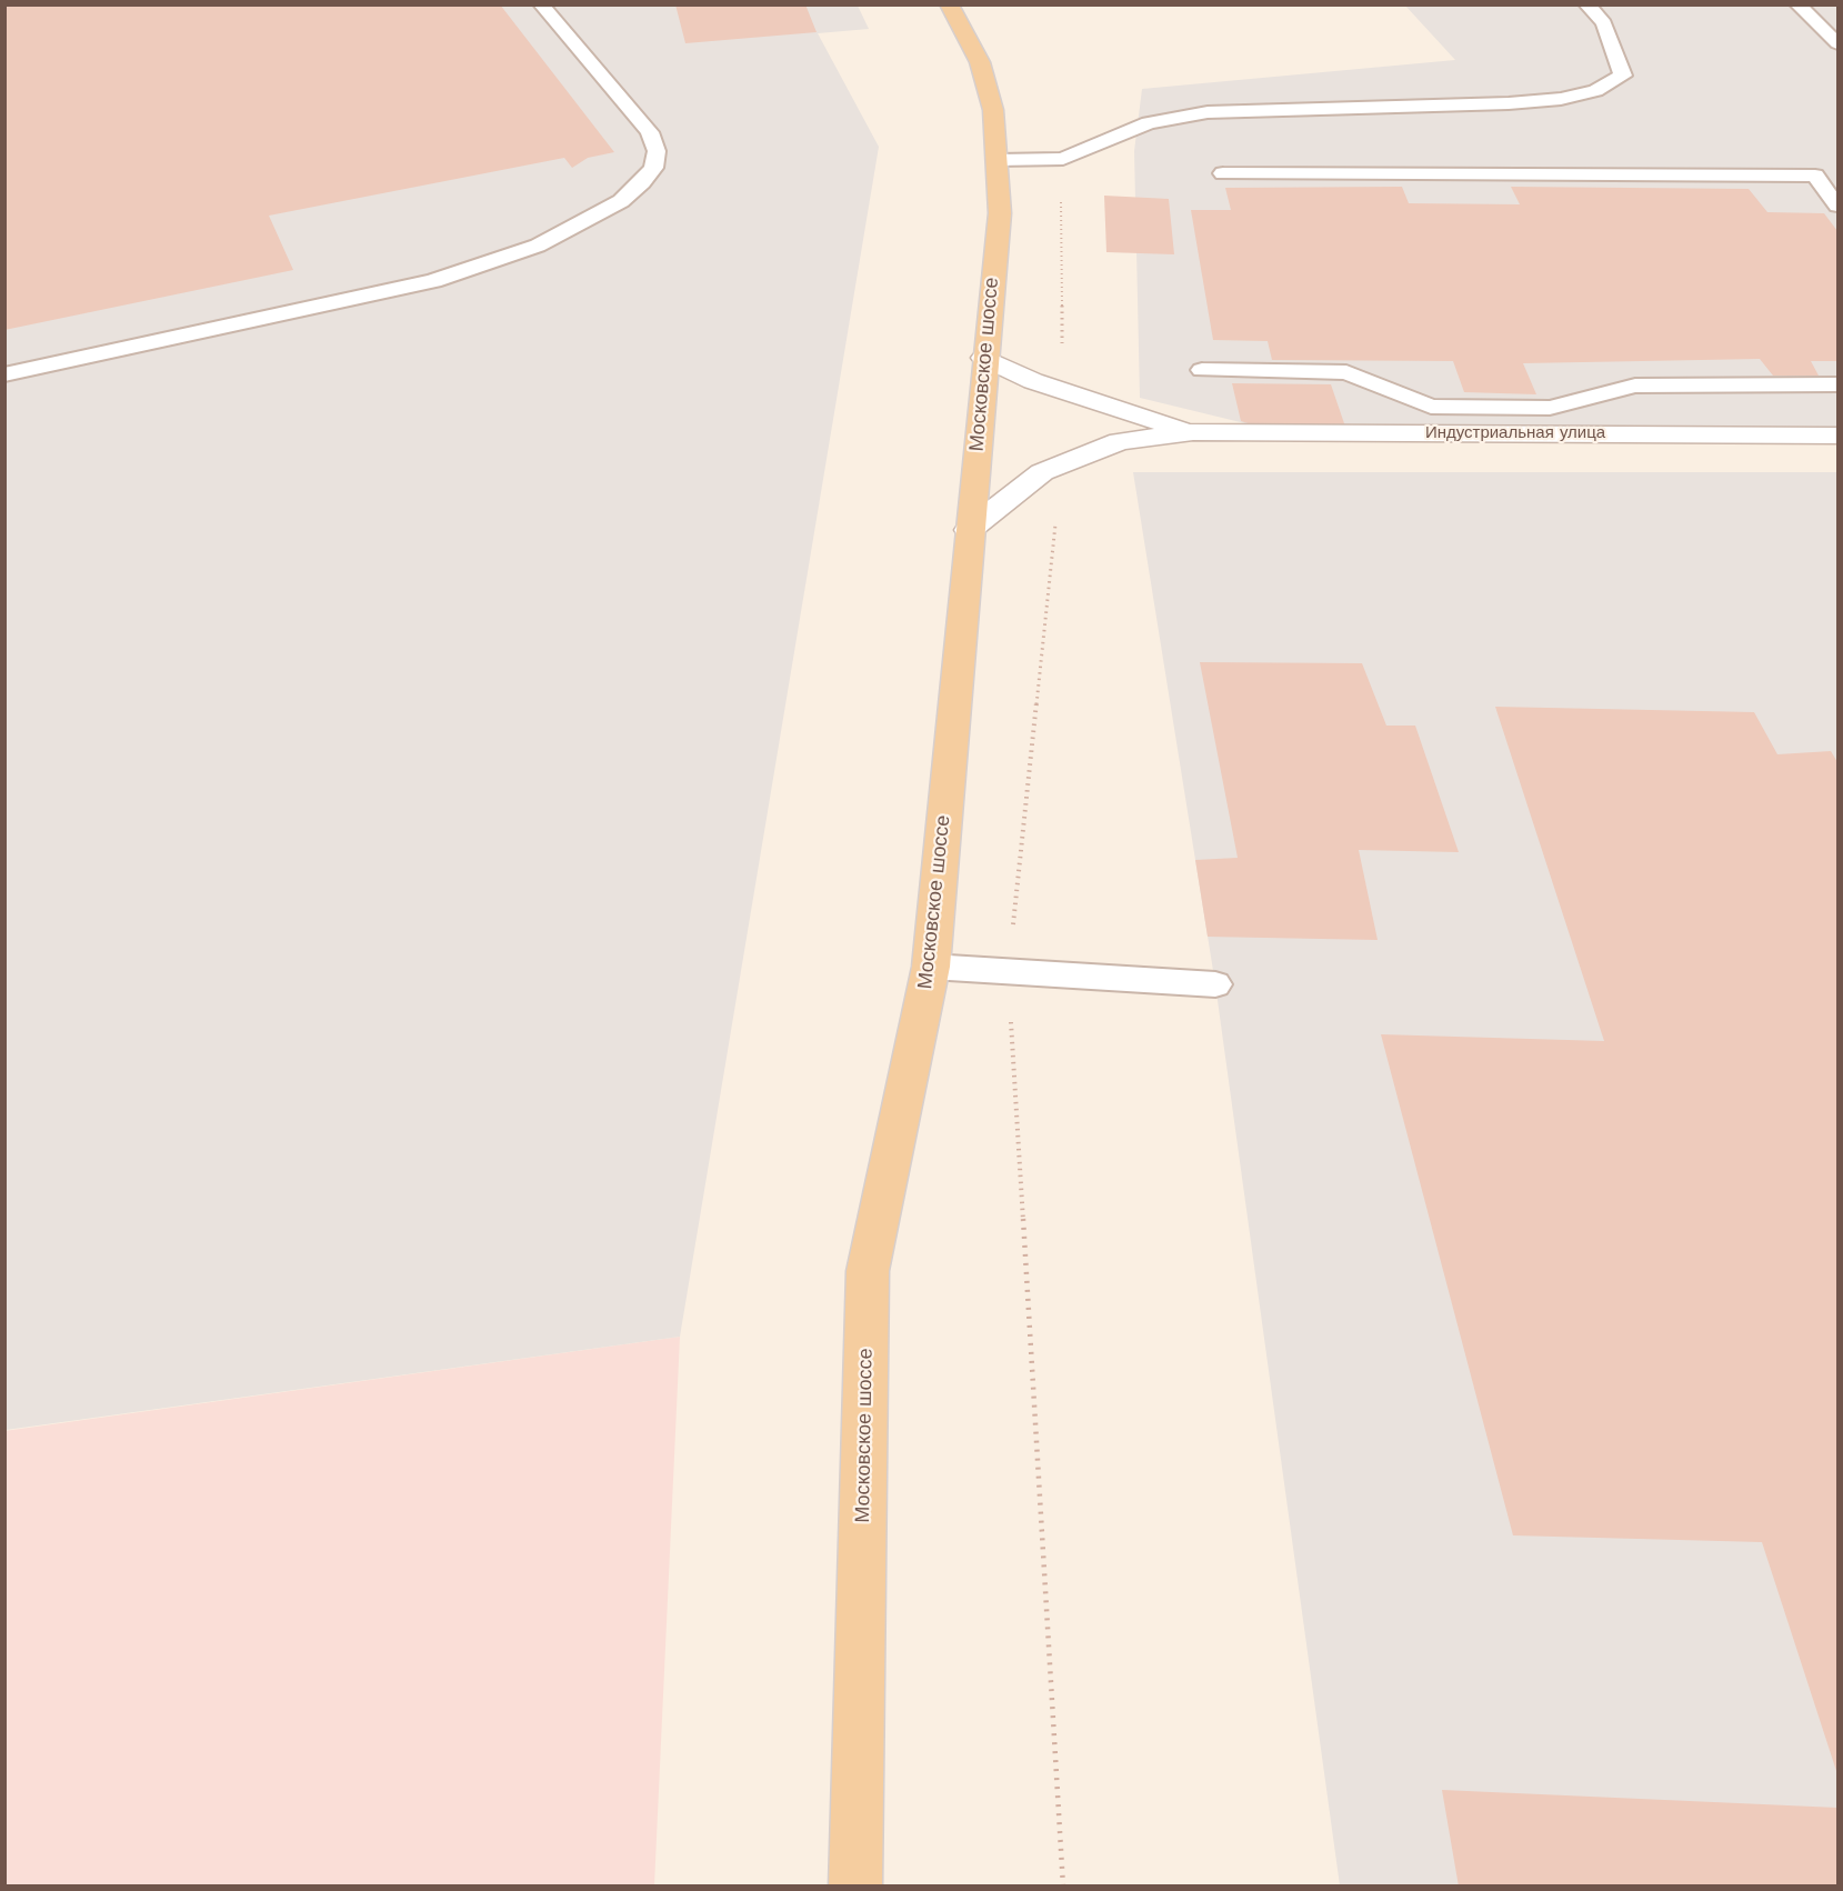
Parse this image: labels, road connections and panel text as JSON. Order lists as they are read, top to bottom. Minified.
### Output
{"streets":{"main road":["Московское шоссе"],"street":["Индустриальная улица"]}}
